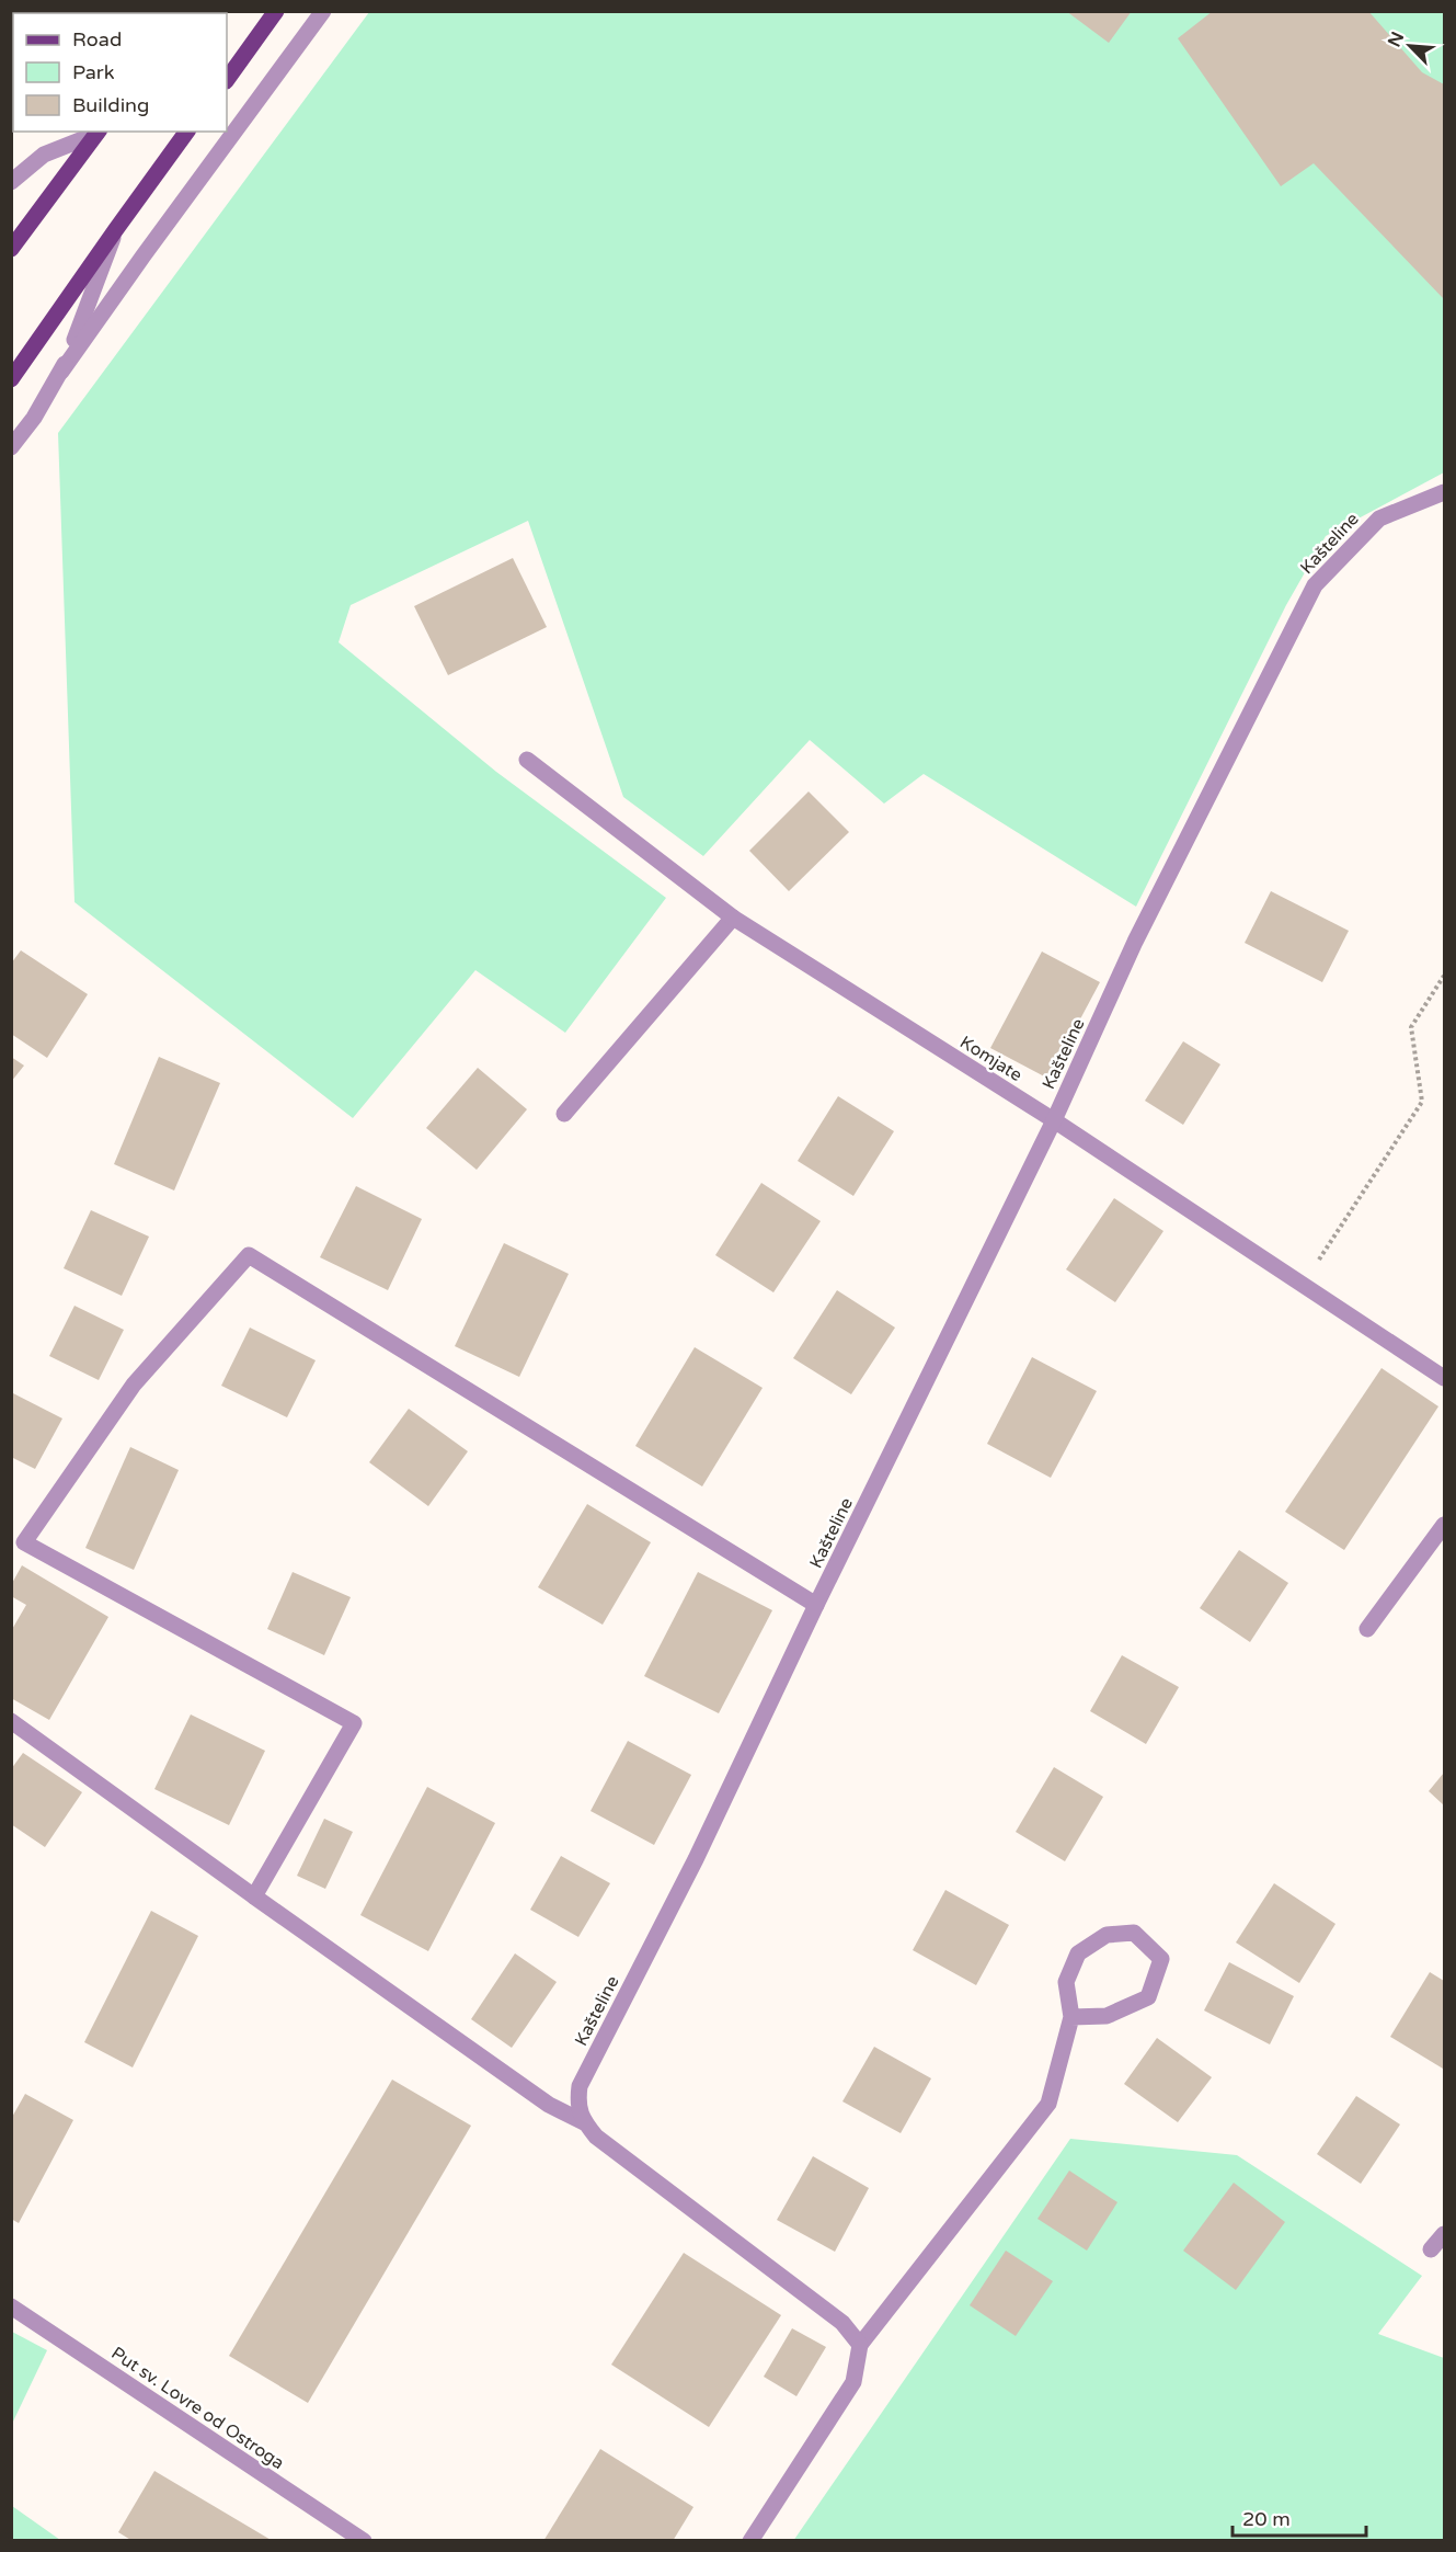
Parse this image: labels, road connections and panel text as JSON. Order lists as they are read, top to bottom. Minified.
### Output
{"streets":{"street":["Kašteline","Komjate","Put sv. Lovre od Ostroga"]},"crossings":[["Kašteline","Komjate"]],"legend":["Road","Park","Building"],"scale_bar":"20 m","north":"top left"}
